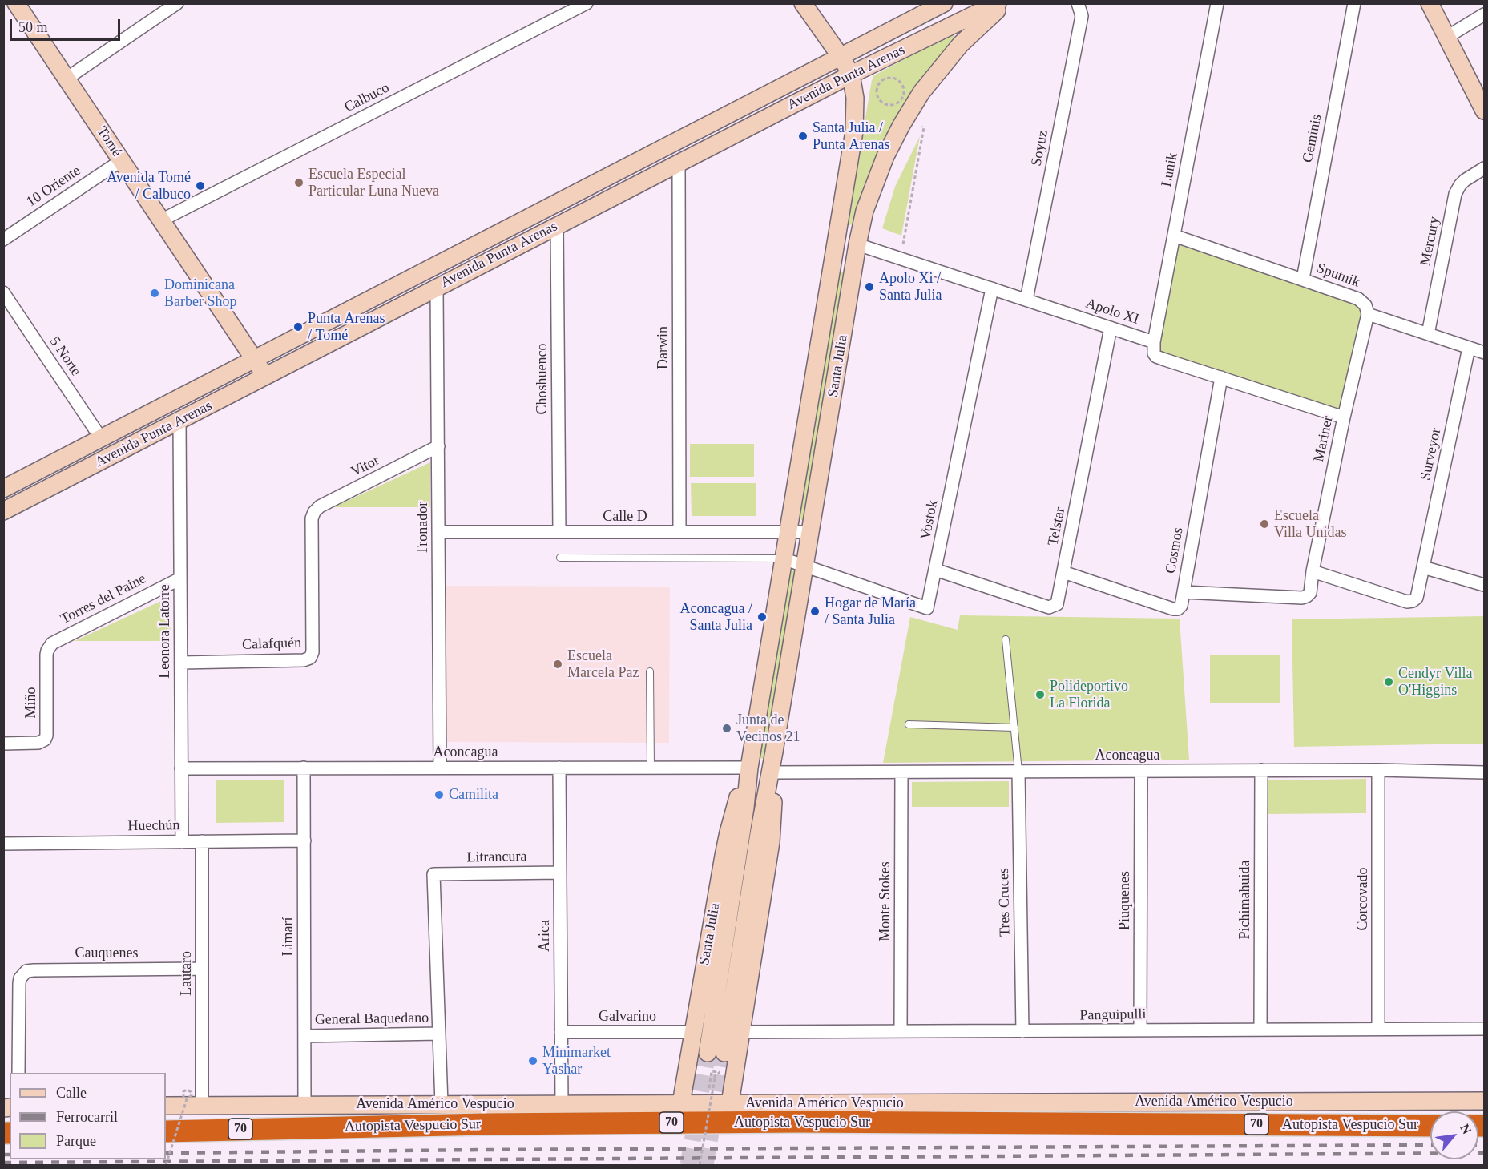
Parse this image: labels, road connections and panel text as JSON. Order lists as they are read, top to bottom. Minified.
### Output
{"streets":{"highway":["70","Autopista Vespucio Sur"],"main road":["Avenida Punta Arenas","Tomé","Santa Julia","Avenida Américo Vespucio"],"street":["Calbuco","Geminis","Soyuz","Lunik","10 Oriente","Mercury","Sputnik","Apolo XI","Darwin","5 Norte","Choshuenco","Mariner","Surveyor","Vitor","Calle D","Vostok","Telstar","Tronador","Cosmos","Torres del Paine","Leonora Latorre","Calafquén","Miño","Aconcagua","Huechún","Litrancura","Corcovado","Pichimahuida","Piuquenes","Monte Stokes","Tres Cruces","Arica","Limarí","Cauquenes","Lautaro","Panguipulli","Galvarino","General Baquedano"]},"crossings":[["Avenida Punta Arenas","Tomé"],["Avenida Punta Arenas","Darwin"],["Avenida Punta Arenas","5 Norte"],["Avenida Punta Arenas","Santa Julia"],["Avenida Punta Arenas","Choshuenco"],["Avenida Punta Arenas","Tronador"],["Avenida Punta Arenas","Leonora Latorre"],["Calbuco","Tomé"],["Geminis","Sputnik"],["Tomé","10 Oriente"],["Soyuz","Apolo XI"],["Lunik","Sputnik"],["Lunik","Apolo XI"],["Sputnik","Mariner"],["Apolo XI","Santa Julia"],["Apolo XI","Vostok"],["Apolo XI","Telstar"],["Darwin","Calle D"],["Santa Julia","Calle D"],["Santa Julia","Vostok"],["Santa Julia","Aconcagua"],["Santa Julia","Panguipulli"],["Santa Julia","Galvarino"],["Santa Julia","Avenida Américo Vespucio"],["Choshuenco","Calle D"],["Mariner","Surveyor"],["Mariner","Cosmos"],["Vitor","Tronador"],["Vitor","Calafquén"],["Calle D","Tronador"],["Vostok","Telstar"],["Telstar","Cosmos"],["Tronador","Aconcagua"],["Torres del Paine","Leonora Latorre"],["Torres del Paine","Miño"],["Leonora Latorre","Calafquén"],["Leonora Latorre","Aconcagua"],["Leonora Latorre","Huechún"],["Aconcagua","Corcovado"],["Aconcagua","Pichimahuida"],["Aconcagua","Piuquenes"],["Aconcagua","Monte Stokes"],["Aconcagua","Tres Cruces"],["Aconcagua","Arica"],["Aconcagua","Limarí"],["Huechún","Limarí"],["Huechún","Lautaro"],["Litrancura","Arica"],["Litrancura","General Baquedano"],["Corcovado","Panguipulli"],["Pichimahuida","Panguipulli"],["Piuquenes","Panguipulli"],["Monte Stokes","Panguipulli"],["Tres Cruces","Panguipulli"],["Arica","Galvarino"],["Arica","Avenida Américo Vespucio"],["Limarí","General Baquedano"],["Limarí","Avenida Américo Vespucio"],["Cauquenes","Lautaro"],["Lautaro","Avenida Américo Vespucio"]],"places":["Santa Julia / Punta Arenas","Escuela Especial Particular Luna Nueva","Avenida Tomé / Calbuco","Apolo Xi / Santa Julia","Dominicana Barber Shop","Punta Arenas / Tomé","Escuela Villa Unidas","Hogar de María / Santa Julia","Aconcagua / Santa Julia","Escuela Marcela Paz","Cendyr Villa O'Higgins","Polideportivo La Florida","Junta de Vecinos 21","Camilita","Minimarket Yashar"],"legend":["Calle","Ferrocarril","Parque"],"scale_bar":"50 m","north":"top right"}
